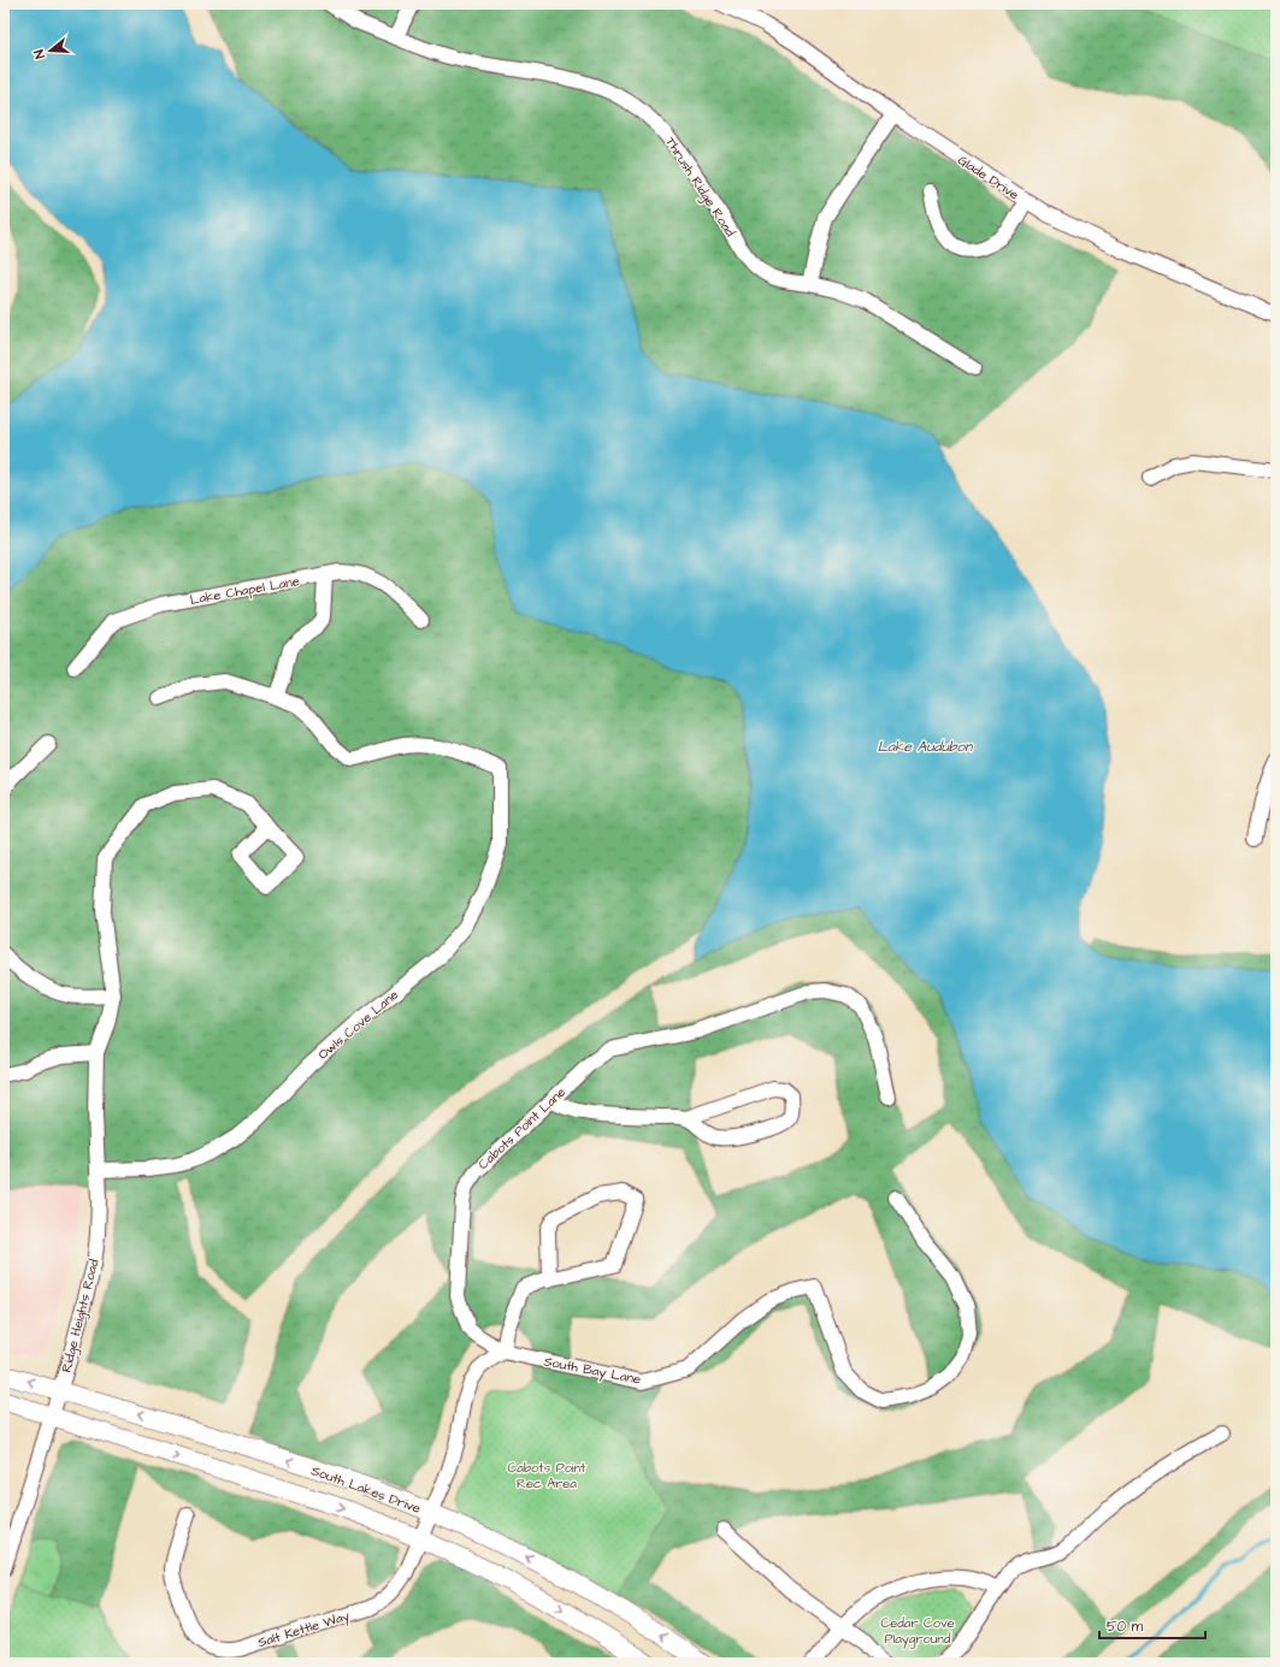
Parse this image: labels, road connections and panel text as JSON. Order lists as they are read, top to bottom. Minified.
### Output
{"streets":{"main road":["South Lakes Drive"],"street":["Glade Drive","Thrush Ridge Road","Lake Chapel Lane","Owls Cove Lane","Cabots Point Lane","Ridge Heights Road","South Bay Lane","Salt Kettle Way"]},"crossings":[["Owls Cove Lane","Ridge Heights Road"],["Cabots Point Lane","South Bay Lane"],["Ridge Heights Road","South Lakes Drive"],["South Lakes Drive","Salt Kettle Way"]],"water":["Lake Audubon"],"parks":["Cabots Point Rec Area","Cedar Cove Playground"],"scale_bar":"50 m","north":"left"}
